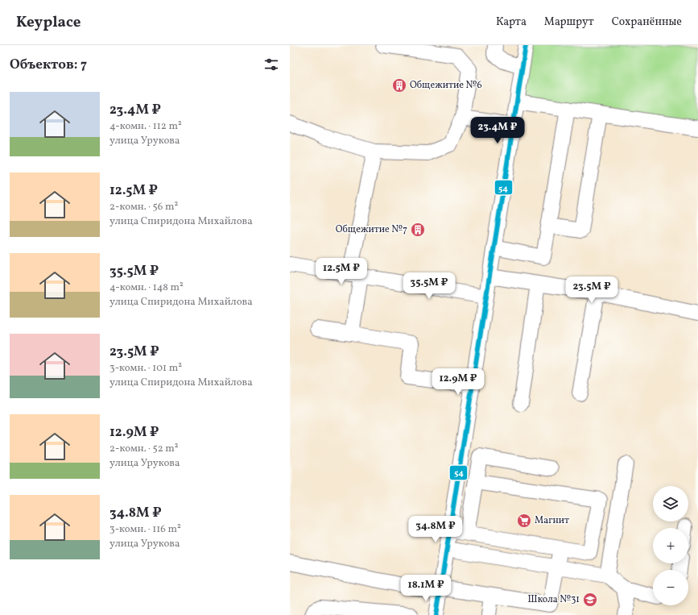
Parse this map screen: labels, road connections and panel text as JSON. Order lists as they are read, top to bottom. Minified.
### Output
{"places":{"building":["Общежитие №6","Общежитие №7"],"supermarket":["Магнит"],"school or university":["Школа №31"]},"lines":["transit line 54"],"page":{"header":"Keyplace","nav":["Карта","Маршрут","Сохранённые"],"heading":"Объектов: 7","list":[{"name":"23.4M ₽","note":"4-комн. · 112 m² · улица Урукова"},{"name":"12.5M ₽","note":"2-комн. · 56 m² · улица Спиридона Михайлова"},{"name":"35.5M ₽","note":"4-комн. · 148 m² · улица Спиридона Михайлова"},{"name":"23.5M ₽","note":"3-комн. · 101 m² · улица Спиридона Михайлова"},{"name":"12.9M ₽","note":"2-комн. · 52 m² · улица Урукова"},{"name":"34.8M ₽","note":"3-комн. · 116 m² · улица Урукова"}],"price":["23.4M ₽","12.5M ₽","35.5M ₽","23.5M ₽","12.9M ₽","34.8M ₽","18.1M ₽"],"map_buttons":["+","−"]}}
